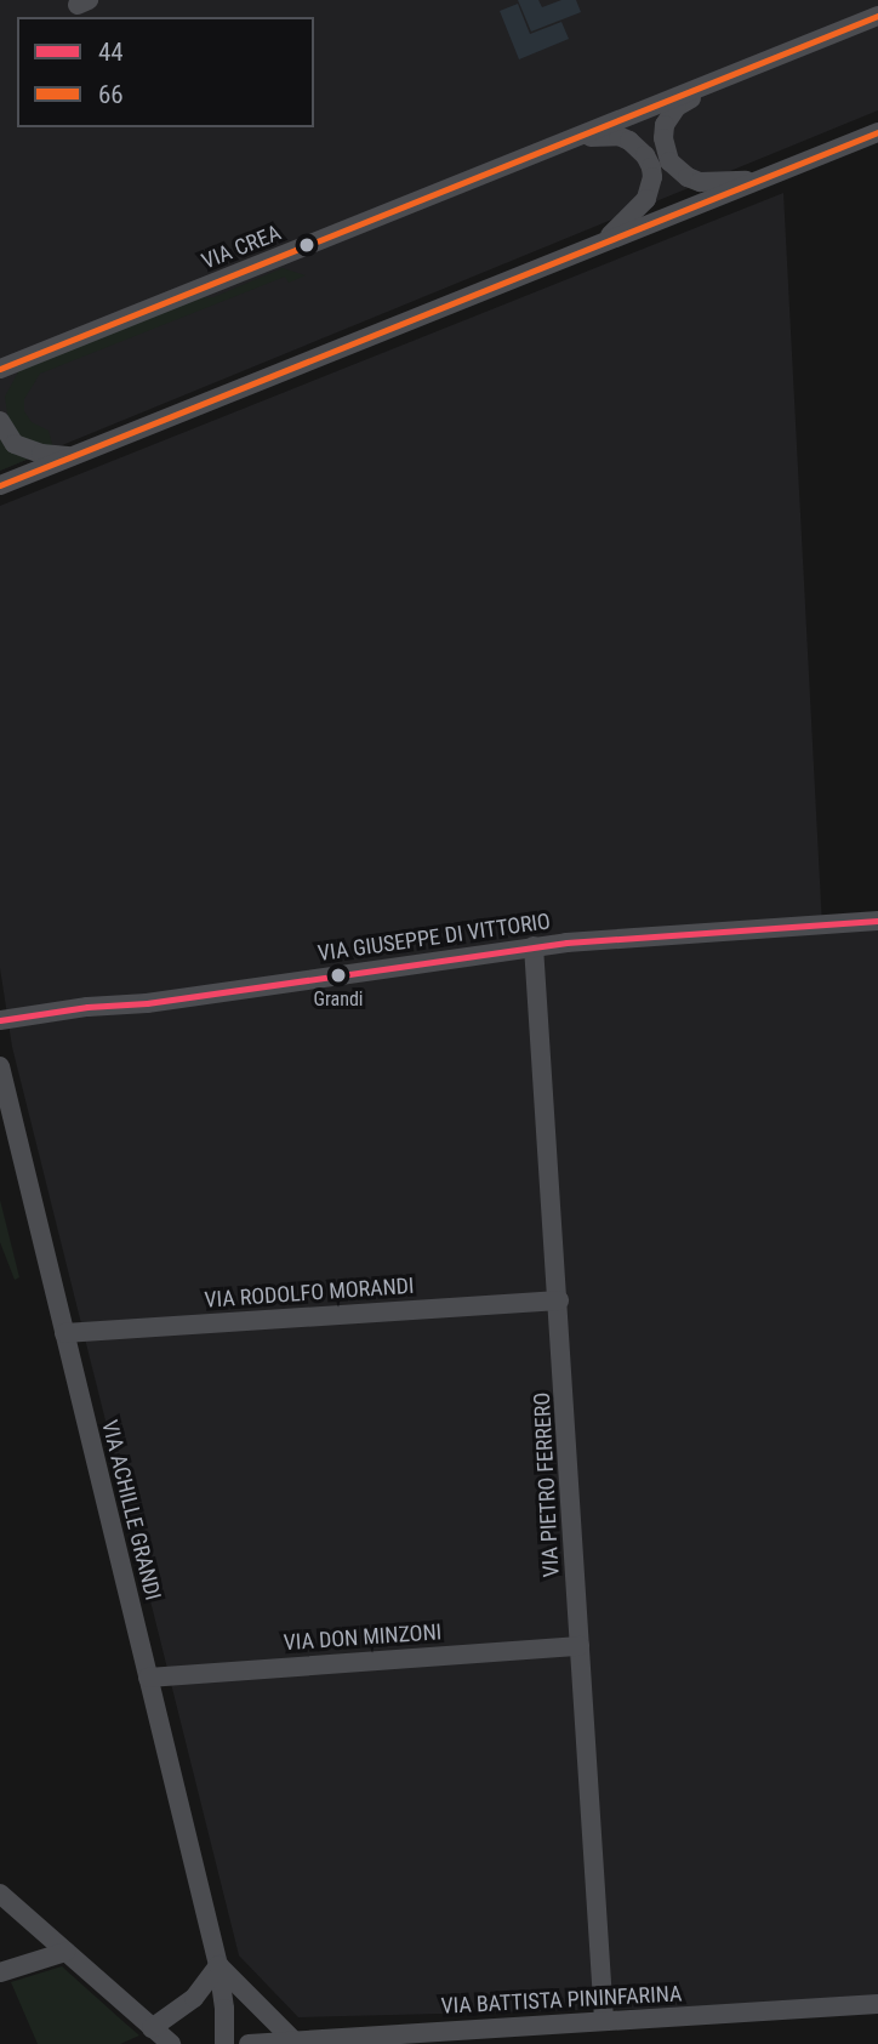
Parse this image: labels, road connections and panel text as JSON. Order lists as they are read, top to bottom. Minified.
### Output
{"streets":{"street":["VIA CREA","VIA GIUSEPPE DI VITTORIO","VIA RODOLFO MORANDI","VIA PIETRO FERRERO","VIA ACHILLE GRANDI","VIA DON MINZONI","VIA BATTISTA PININFARINA"]},"crossings":[["VIA GIUSEPPE DI VITTORIO","VIA PIETRO FERRERO"],["VIA RODOLFO MORANDI","VIA PIETRO FERRERO"],["VIA RODOLFO MORANDI","VIA ACHILLE GRANDI"],["VIA PIETRO FERRERO","VIA DON MINZONI"],["VIA PIETRO FERRERO","VIA BATTISTA PININFARINA"],["VIA ACHILLE GRANDI","VIA DON MINZONI"]],"places":["Grandi"],"lines":["transit line 66","transit line 44"],"legend":["44","66"]}
